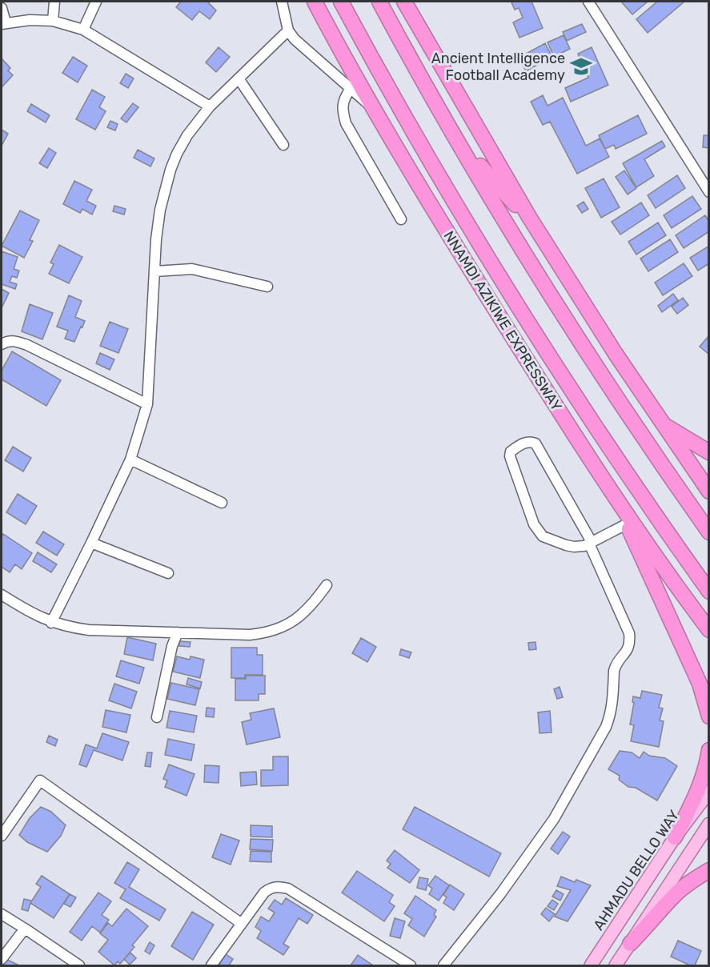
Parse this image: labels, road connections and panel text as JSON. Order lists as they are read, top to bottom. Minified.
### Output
{"streets":{"highway":["NNAMDI AZIKIWE EXPRESSWAY"],"main road":["AHMADU BELLO WAY"]},"places":{"school or university":["Ancient Intelligence Football Academy"]}}
